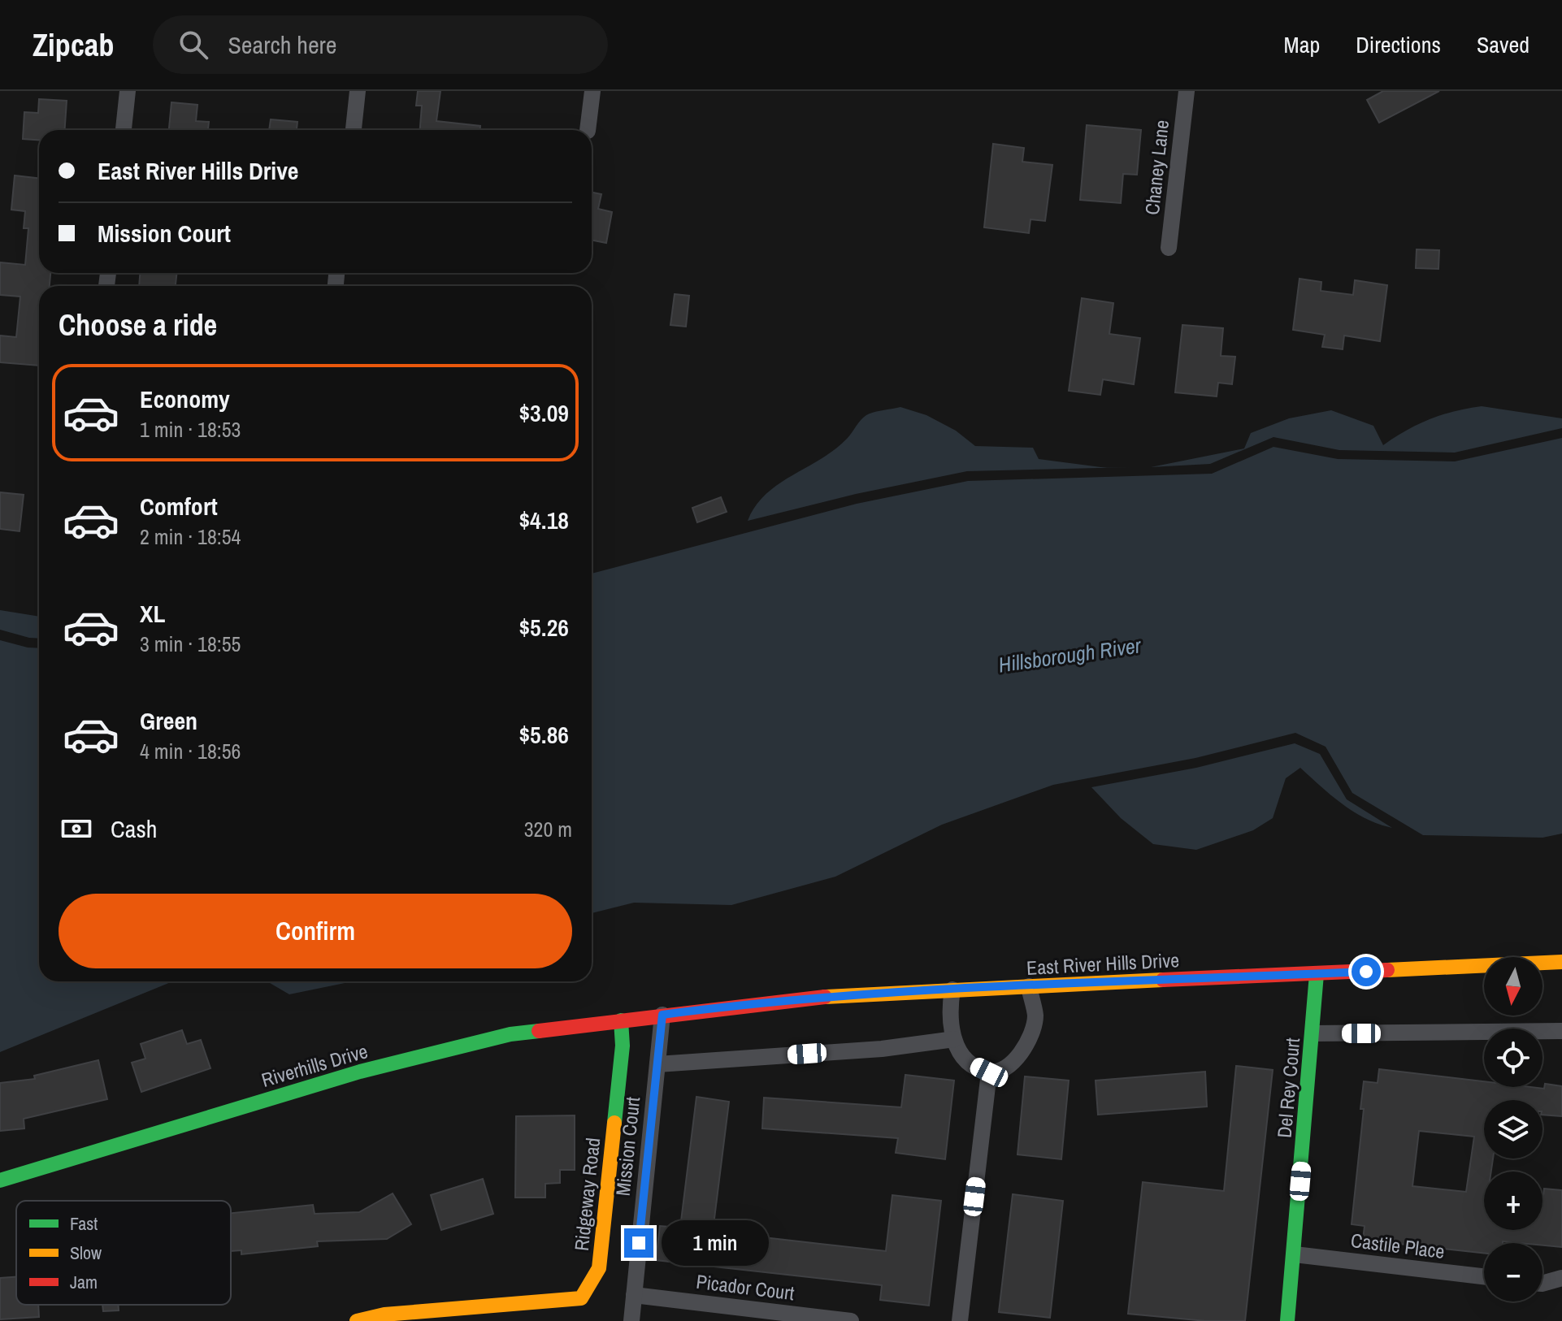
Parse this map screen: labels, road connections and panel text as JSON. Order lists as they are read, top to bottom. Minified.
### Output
{"streets":{"street":["Chaney Lane","East River Hills Drive","Riverhills Drive","Del Rey Court","Mission Court","Ridgeway Road","Castile Place","Picador Court"]},"crossings":[["East River Hills Drive","Riverhills Drive"],["East River Hills Drive","Del Rey Court"],["East River Hills Drive","Mission Court"],["Riverhills Drive","Mission Court"],["Riverhills Drive","Ridgeway Road"],["Del Rey Court","Castile Place"],["Mission Court","Picador Court"]],"water":["Hillsborough River"],"legend":["Fast","Slow","Jam"],"north":"bottom","page":{"header":"Zipcab","search":"Search here","nav":["Map","Directions","Saved"],"banner":["East River Hills Drive","Mission Court"],"heading":"Choose a ride","list":[{"name":"Economy","note":"1 min · 18:53","value":"$3.09"},{"name":"Comfort","note":"2 min · 18:54","value":"$4.18"},{"name":"XL","note":"3 min · 18:55","value":"$5.26"},{"name":"Green","note":"4 min · 18:56","value":"$5.86"}],"pay":["Cash","320 m"],"buttons":"Confirm","map_buttons":["+","−"],"bubble":"1 min"}}
